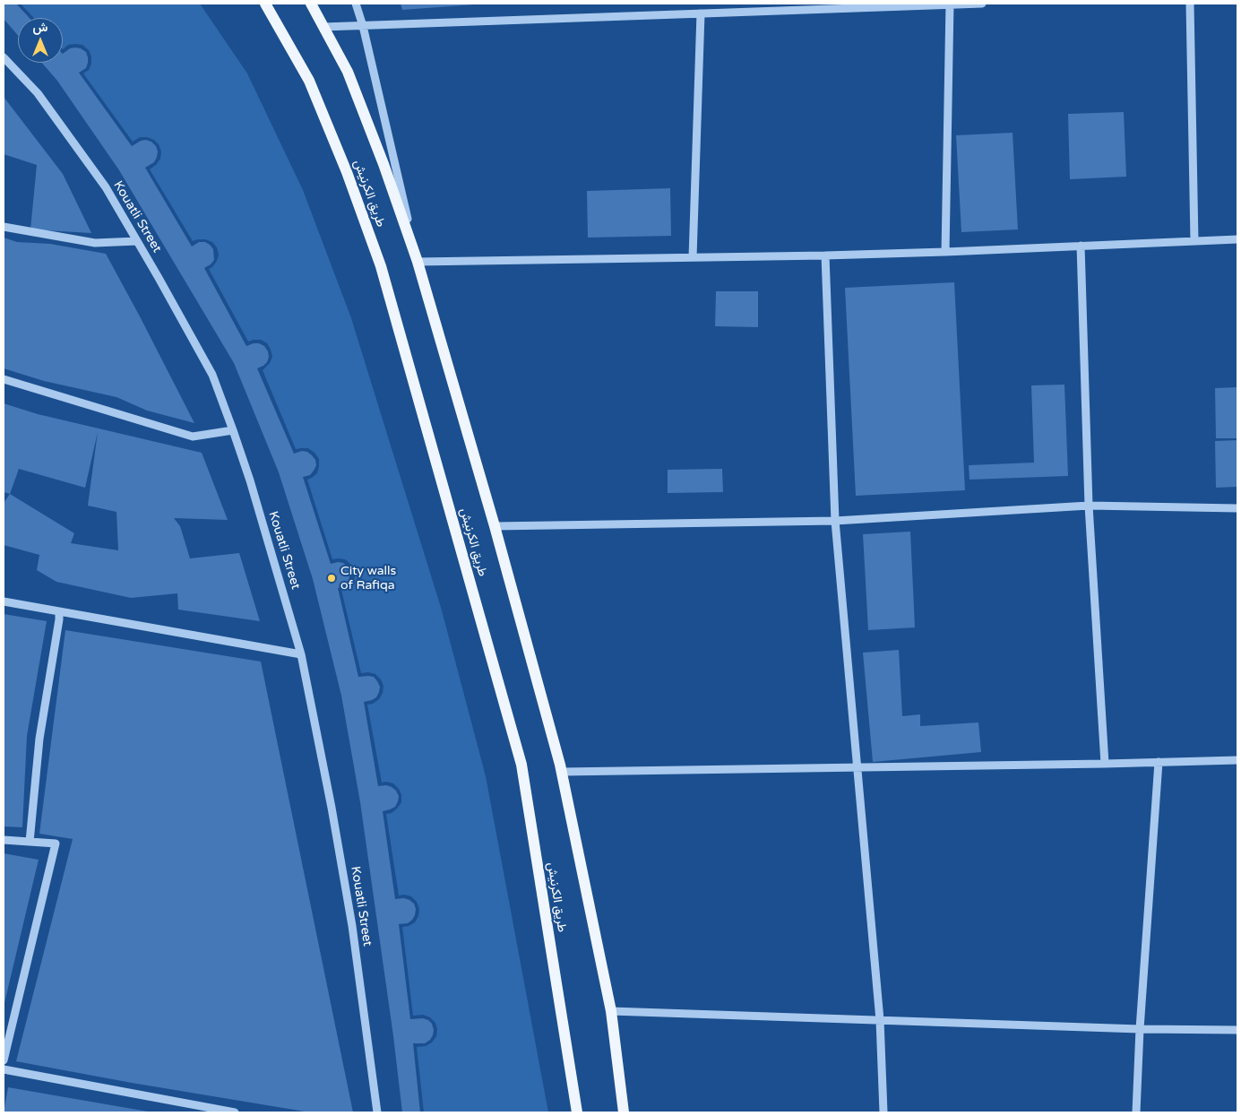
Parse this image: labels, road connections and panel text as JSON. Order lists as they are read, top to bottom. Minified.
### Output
{"streets":{"main road":["طريق الكرنيش"],"street":["Kouatli Street"]},"places":["City walls of Rafiqa"],"north":"top"}
